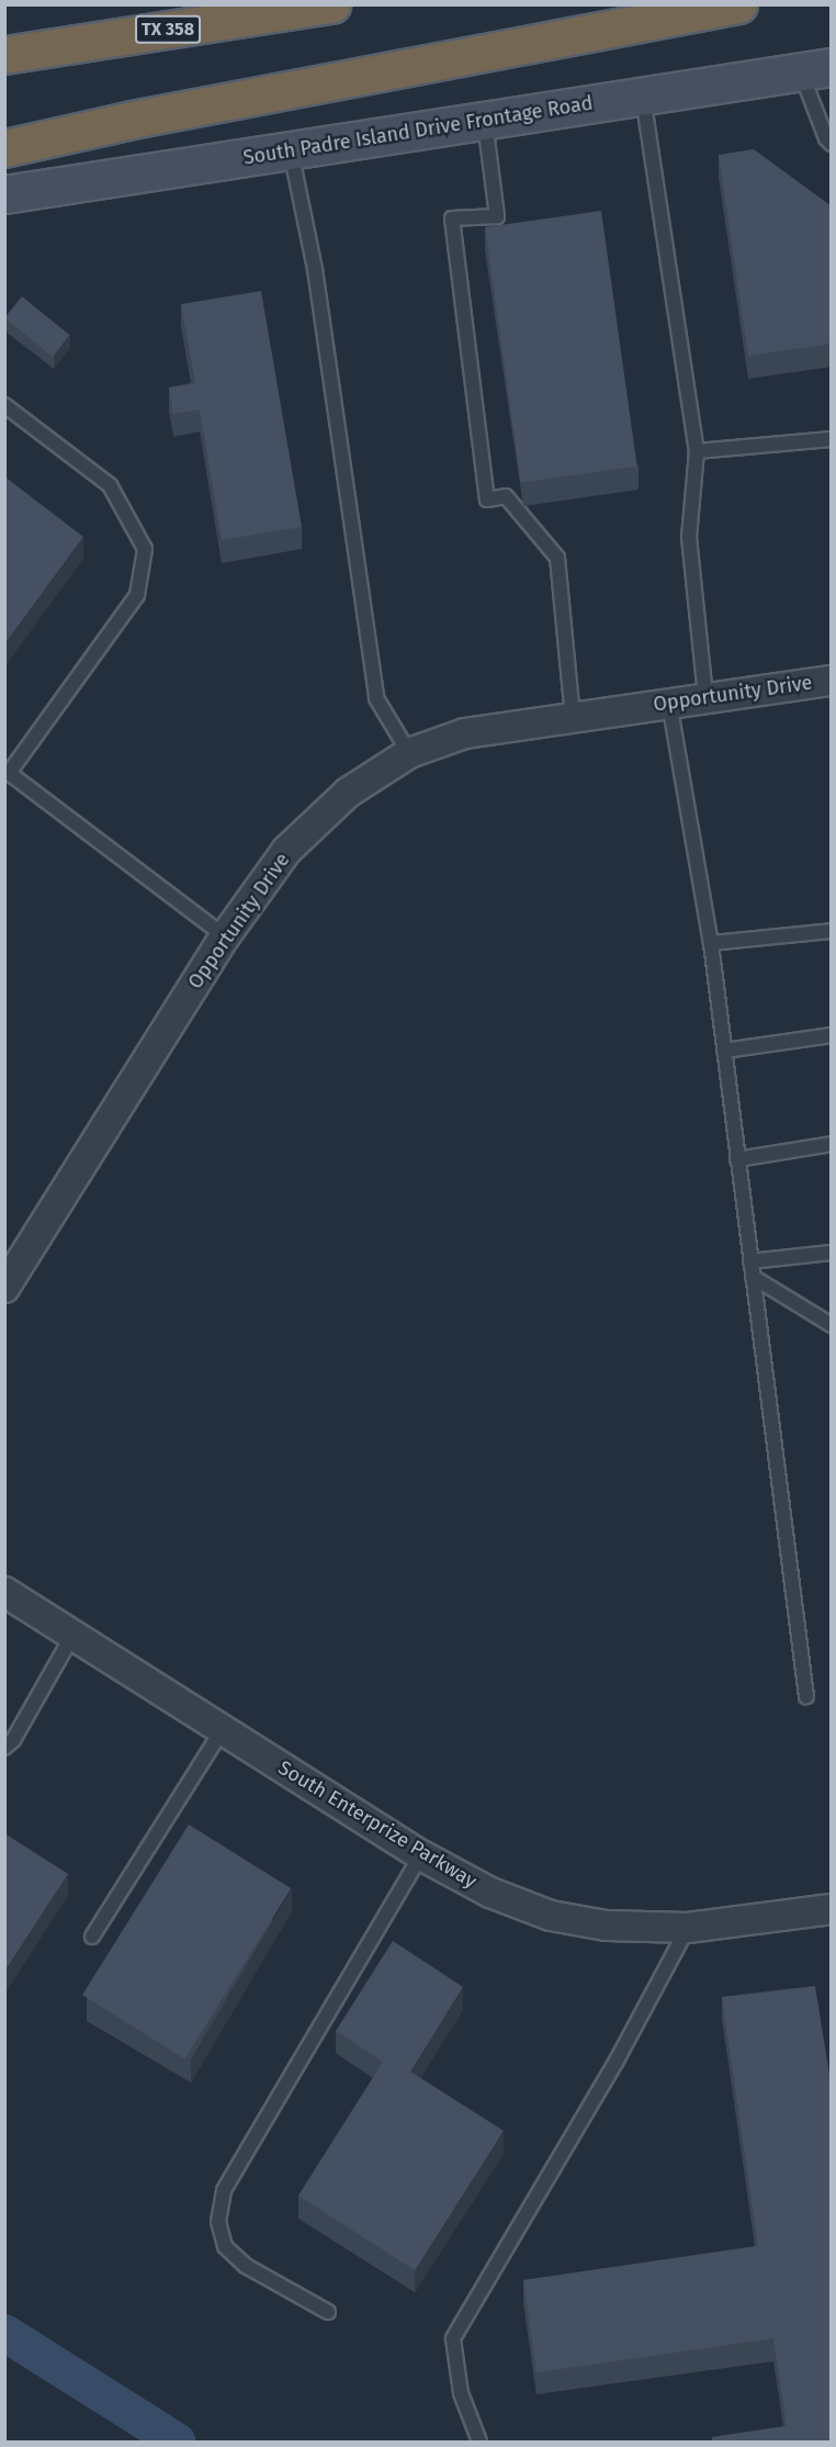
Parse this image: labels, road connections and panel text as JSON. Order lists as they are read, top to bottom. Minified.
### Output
{"streets":{"highway":["TX 358"],"main road":["South Padre Island Drive Frontage Road"],"street":["Opportunity Drive","South Enterprize Parkway"]}}
